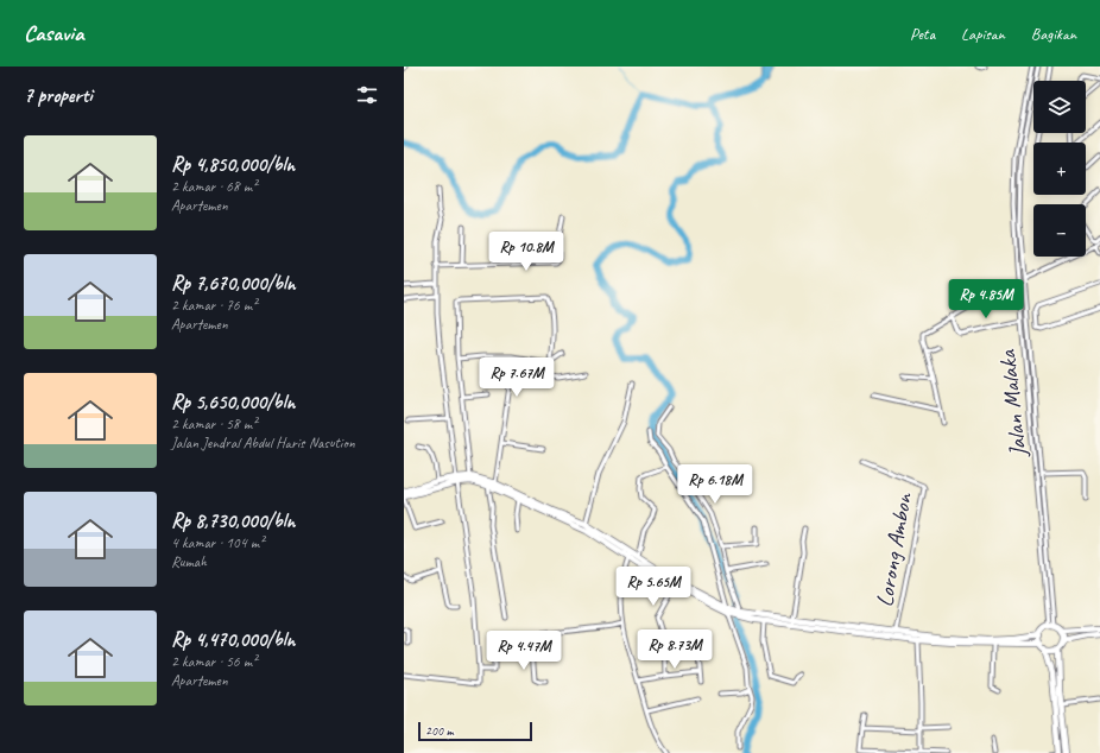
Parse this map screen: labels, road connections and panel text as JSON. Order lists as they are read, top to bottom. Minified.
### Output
{"streets":{"street":["Jalan Malaka","Lorong Ambon"]},"scale_bar":"200 m","page":{"header":"Casavia","nav":["Peta","Lapisan","Bagikan"],"heading":"7 properti","map_buttons":["+","−"],"list":[{"name":"Rp 4,850,000/bln","note":"2 kamar · 68 m² · Apartemen"},{"name":"Rp 7,670,000/bln","note":"2 kamar · 76 m² · Apartemen"},{"name":"Rp 5,650,000/bln","note":"2 kamar · 58 m² · Jalan Jendral Abdul Haris Nasution"},{"name":"Rp 8,730,000/bln","note":"4 kamar · 104 m² · Rumah"},{"name":"Rp 4,470,000/bln","note":"2 kamar · 56 m² · Apartemen"}],"price":["Rp 10.8M","Rp 4.85M","Rp 7.67M","Rp 6.18M","Rp 5.65M","Rp 8.73M","Rp 4.47M"],"scale":"200 m"}}
